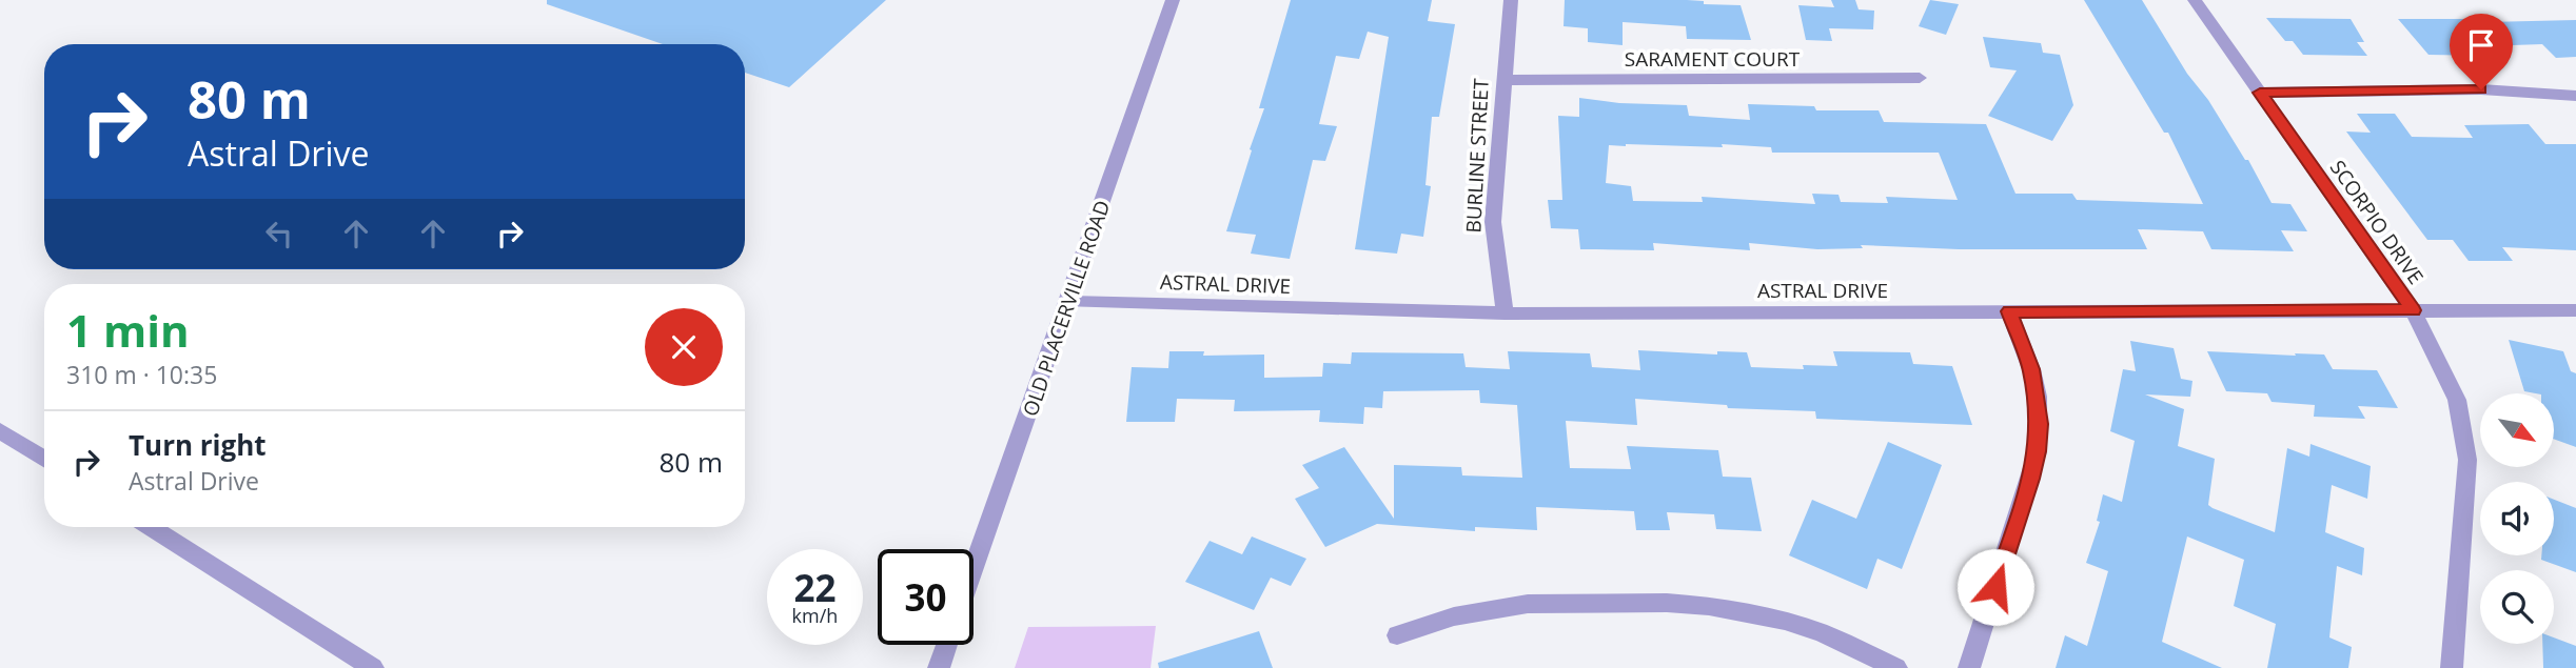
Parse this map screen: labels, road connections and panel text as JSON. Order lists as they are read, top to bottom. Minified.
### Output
{"streets":{"street":["SARAMENT COURT","BURLINE STREET","SCORPIO DRIVE","ASTRAL DRIVE","OLD PLACERVILLE ROAD"]},"crossings":[["SARAMENT COURT","BURLINE STREET"],["BURLINE STREET","ASTRAL DRIVE"],["SCORPIO DRIVE","ASTRAL DRIVE"],["ASTRAL DRIVE","OLD PLACERVILLE ROAD"]],"north":"bottom right","page":{"turn":["80 m","Astral Drive"],"heading":["1 min","310 m · 10:35"],"list":[{"name":"Turn right","note":"Astral Drive","value":"80 m"}],"speed":"22 km/h","limit":"30"}}
